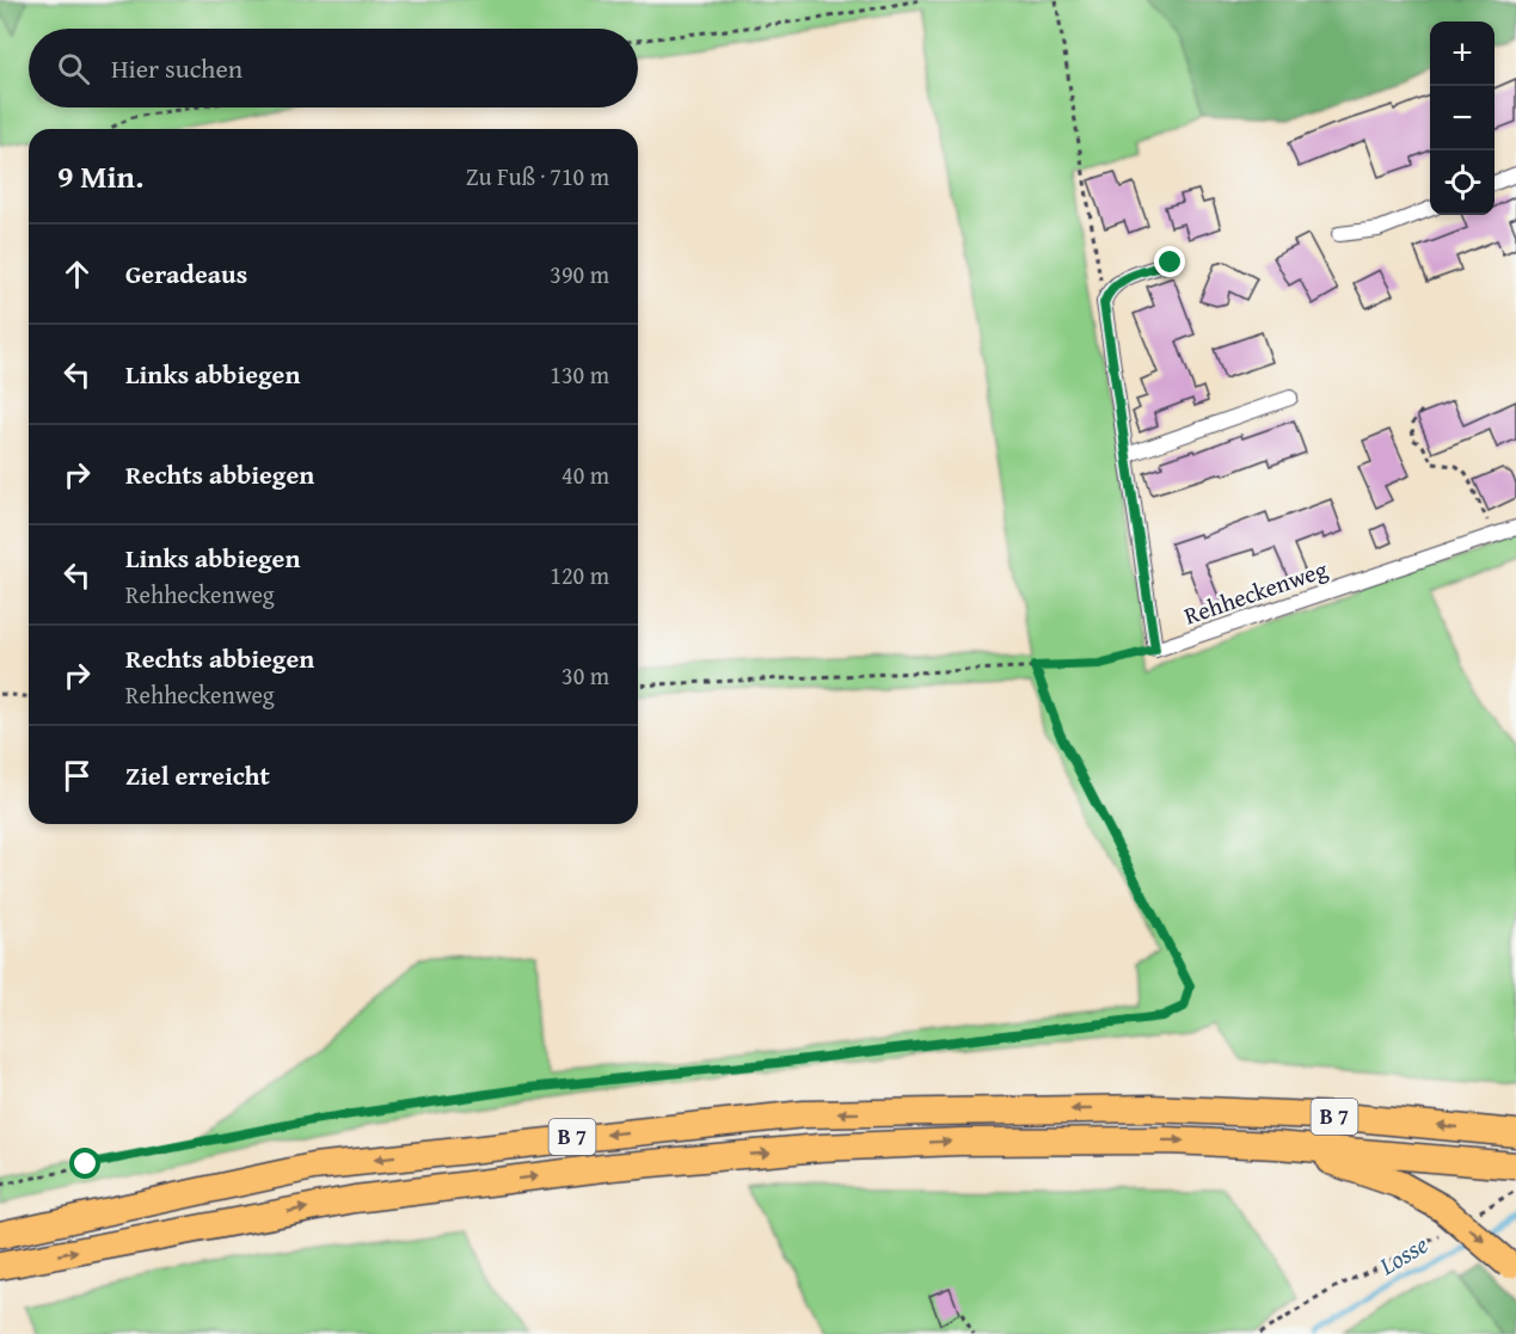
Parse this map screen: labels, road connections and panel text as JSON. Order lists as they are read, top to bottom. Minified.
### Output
{"streets":{"highway":["B 7"],"street":["Rehheckenweg"]},"water":["Losse"],"page":{"map_buttons":["+","−"],"search":"Hier suchen","heading":["9 Min.","Zu Fuß · 710 m"],"list":[["Geradeaus","390 m"],["Links abbiegen","130 m"],["Rechts abbiegen","40 m"],["Links abbiegen","Rehheckenweg","120 m"],["Rechts abbiegen","Rehheckenweg","30 m"],"Ziel erreicht"]}}
